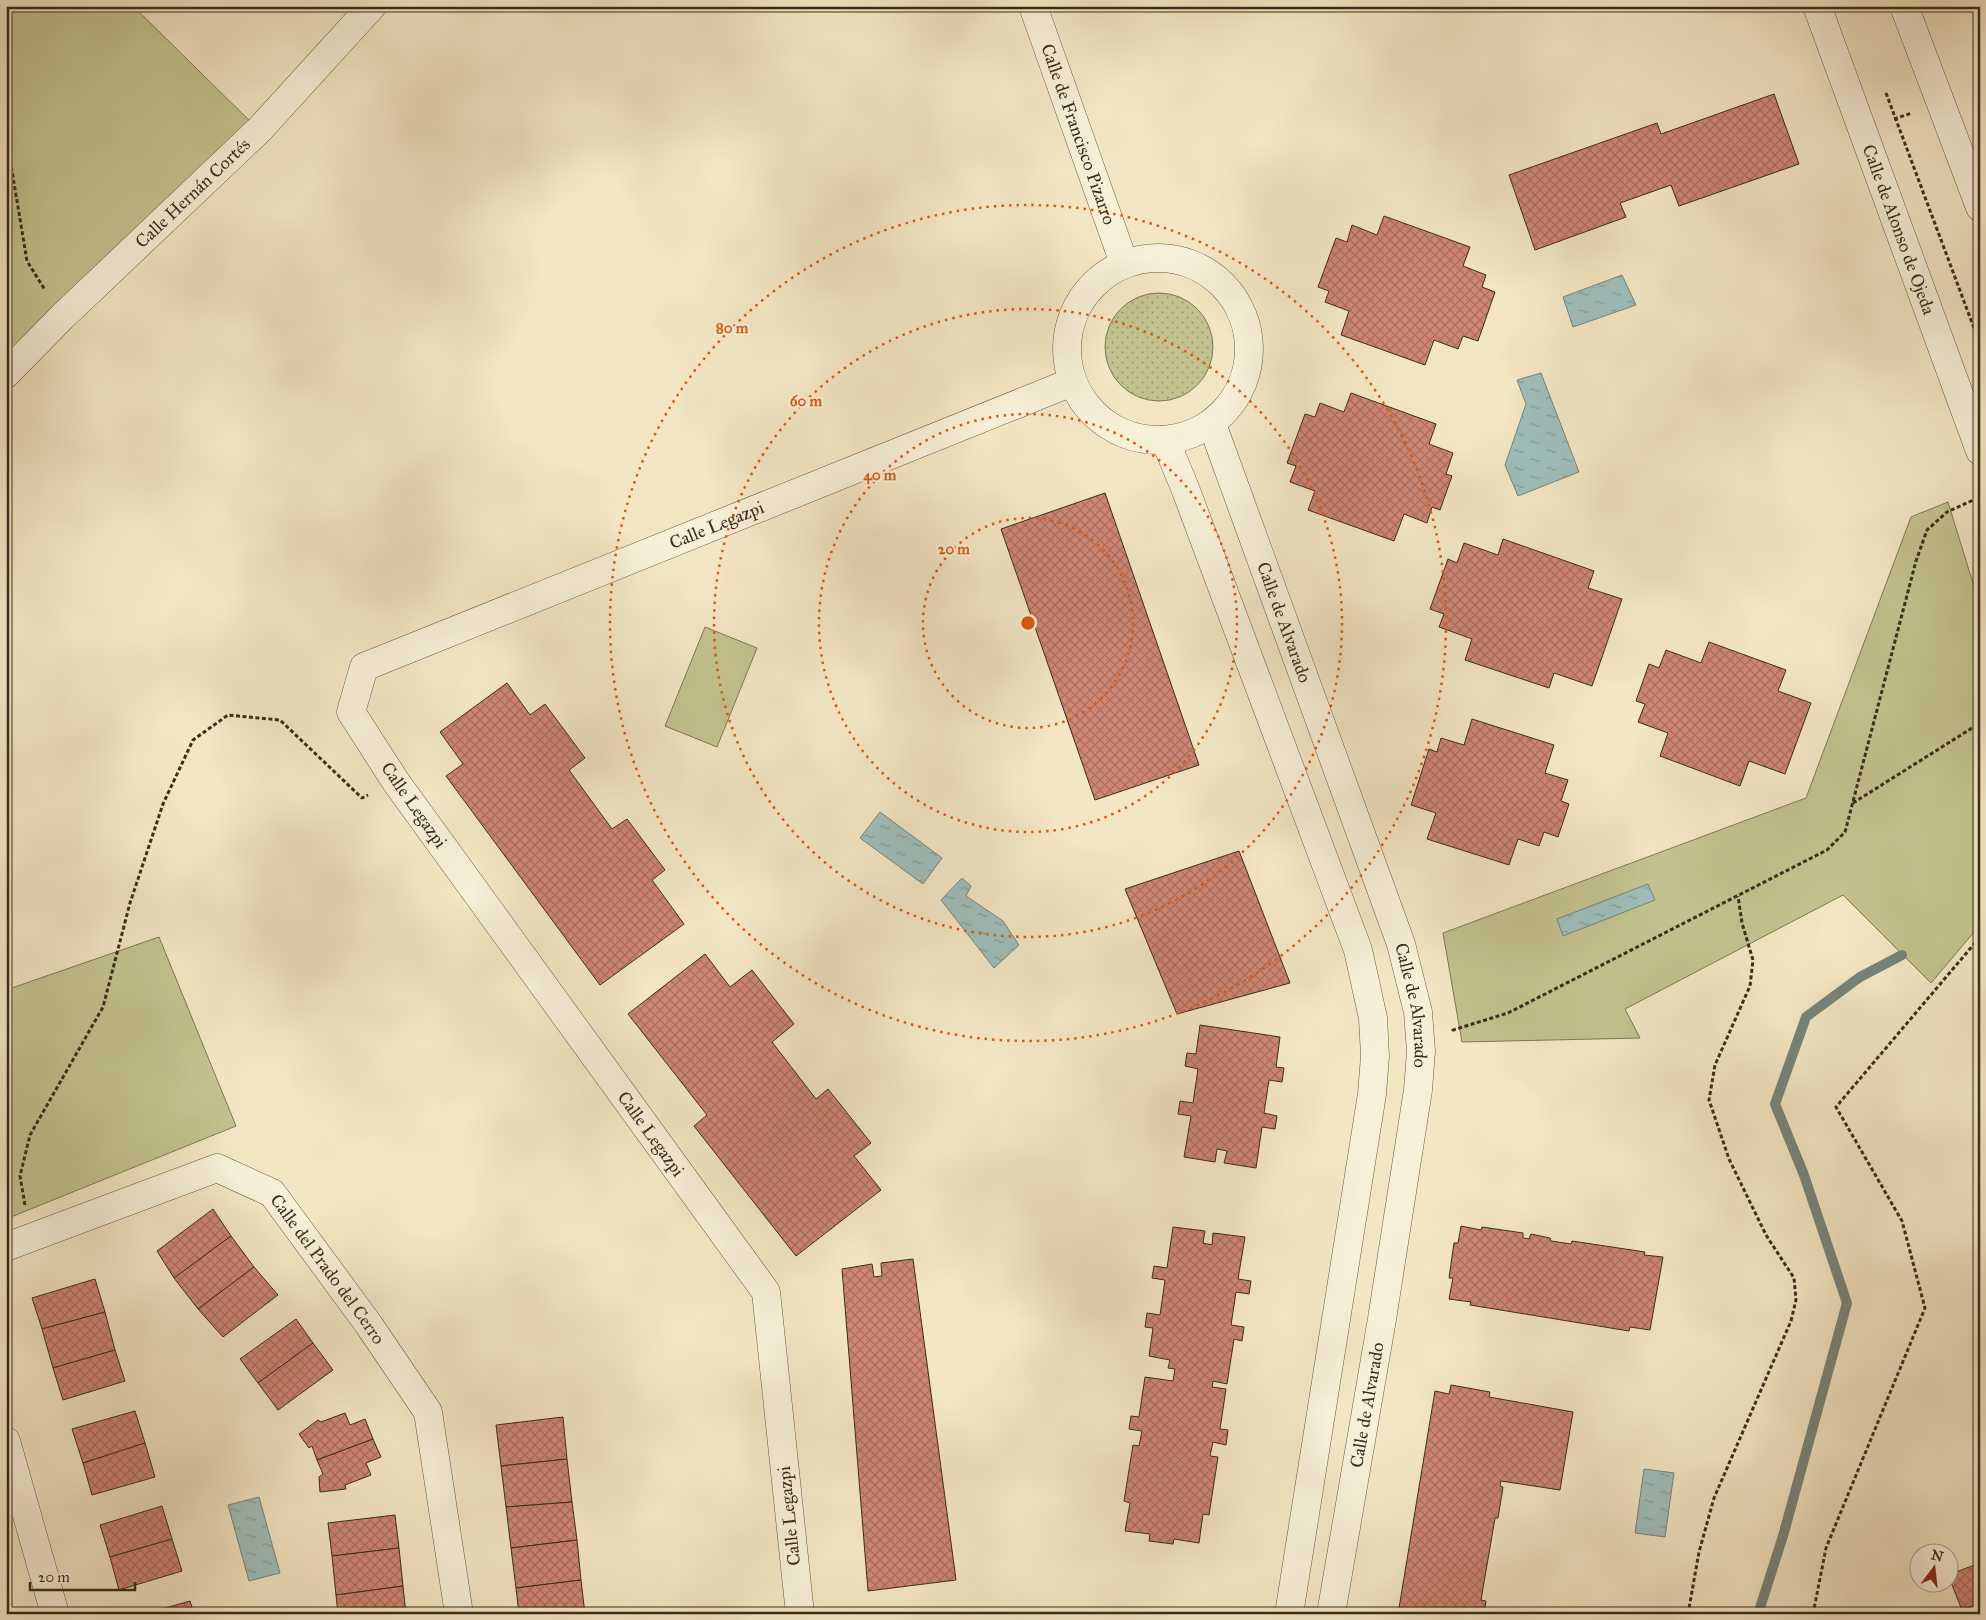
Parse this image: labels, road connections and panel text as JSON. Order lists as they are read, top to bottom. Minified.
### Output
{"streets":{"street":["Calle de Francisco Pizarro","Calle Hernán Cortés","Calle de Alonso de Ojeda","Calle Legazpi","Calle de Alvarado","Calle del Prado del Cerro"]},"scale_bar":"20 m","north":"top","rings":["80 m","60 m","40 m","20 m"]}
